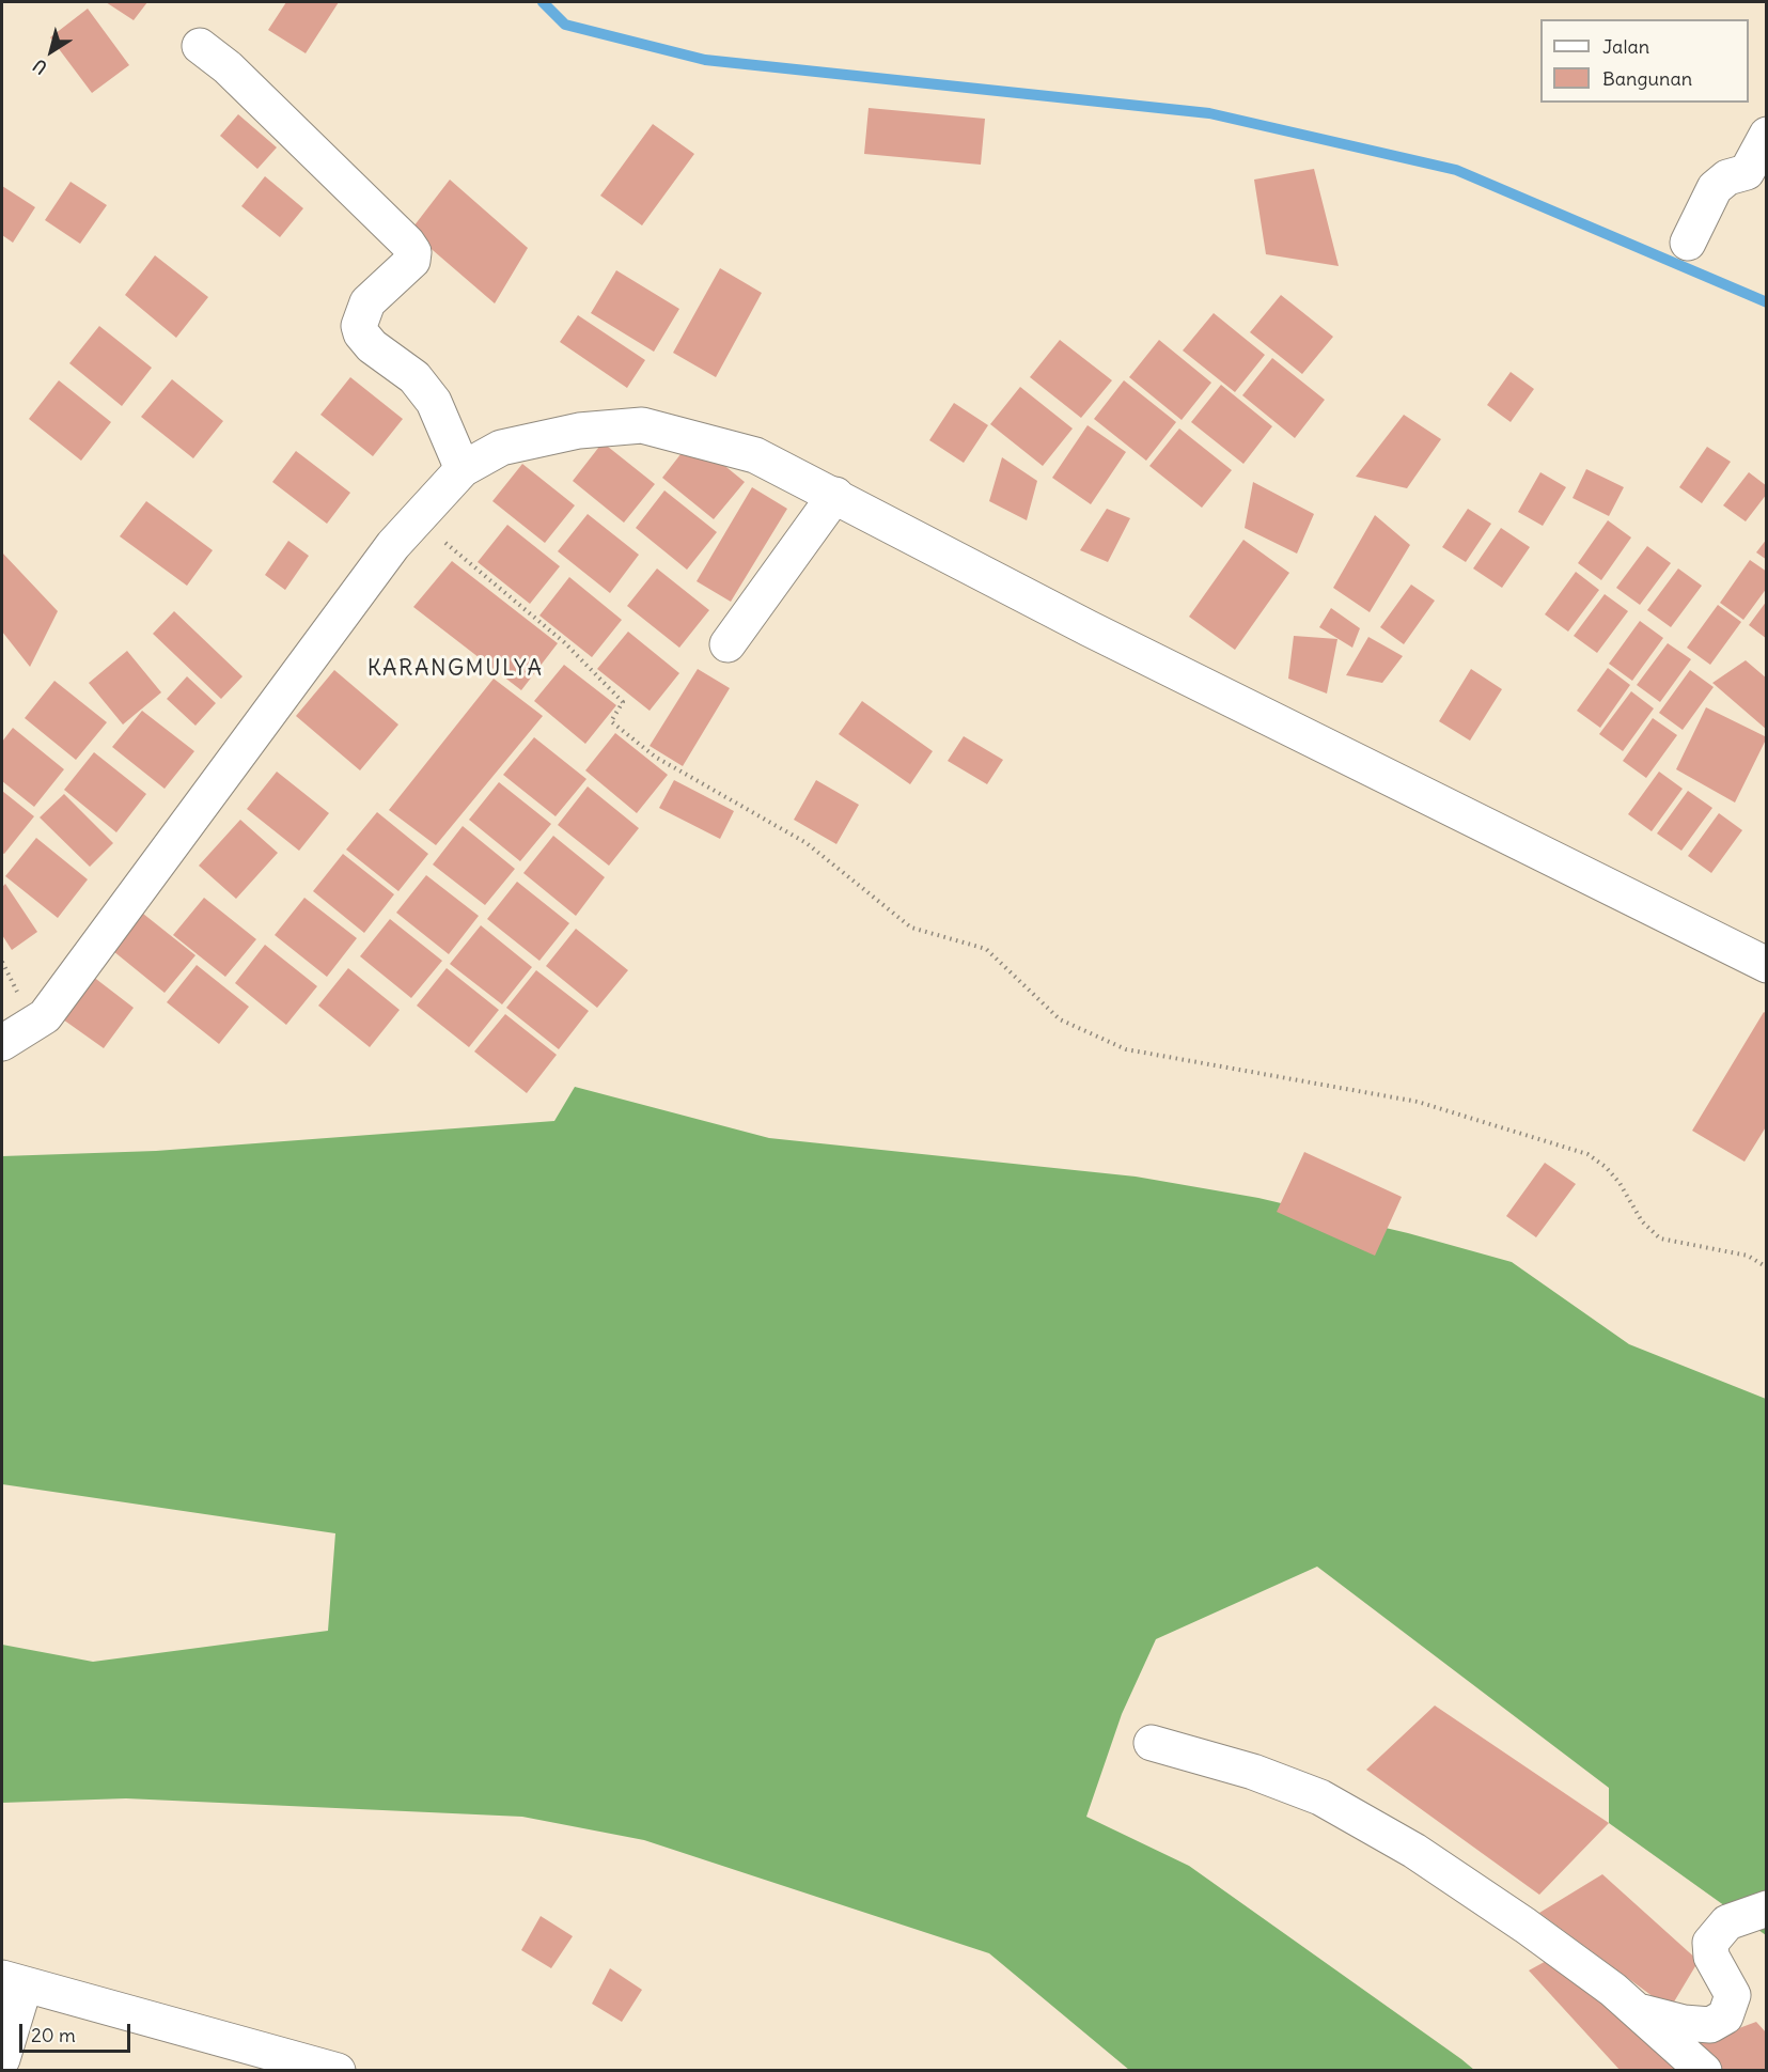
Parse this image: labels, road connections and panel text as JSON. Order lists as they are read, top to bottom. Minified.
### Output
{"districts":["KARANGMULYA"],"legend":["Jalan","Bangunan"],"scale_bar":"20 m","north":"bottom left"}
